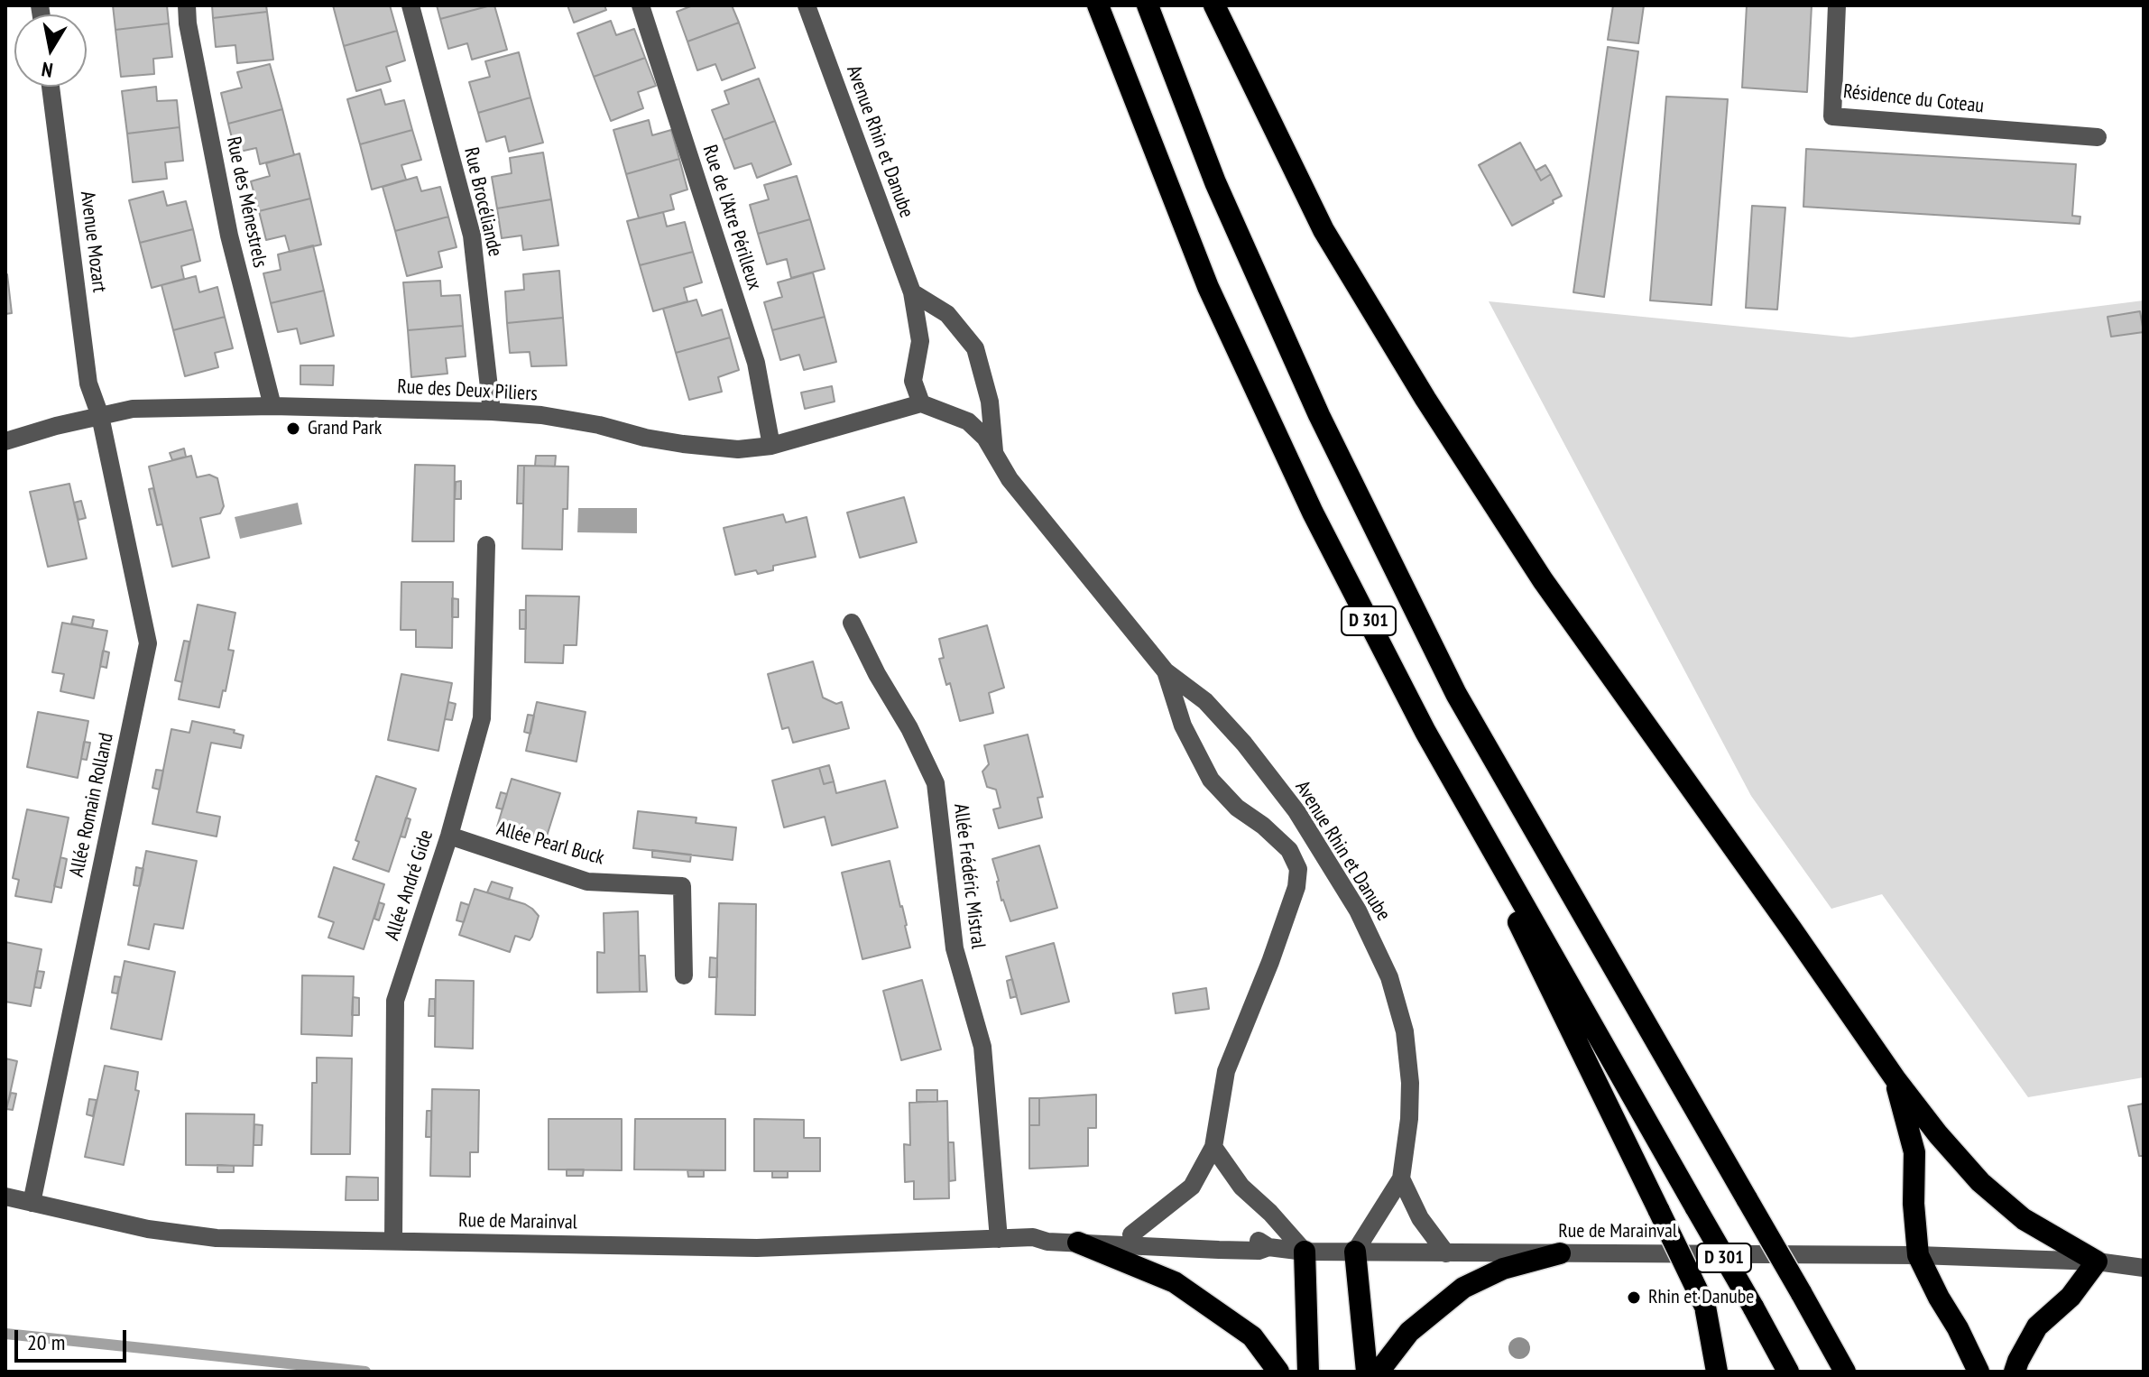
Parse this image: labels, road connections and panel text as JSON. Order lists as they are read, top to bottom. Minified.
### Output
{"streets":{"highway":["D 301"],"street":["Résidence du Coteau","Avenue Rhin et Danube","Rue des Ménestrels","Rue Brocéliande","Rue de l'Atre Périlleux","Avenue Mozart","Rue des Deux Piliers","Allée Romain Rolland","Allée Pearl Buck","Allée Frédéric Mistral","Allée André Gide","Rue de Marainval"]},"crossings":[["Avenue Rhin et Danube","Rue des Deux Piliers"],["Avenue Rhin et Danube","Rue de Marainval"],["Rue des Ménestrels","Rue des Deux Piliers"],["Rue Brocéliande","Rue des Deux Piliers"],["Rue de l'Atre Périlleux","Rue des Deux Piliers"],["Avenue Mozart","Rue des Deux Piliers"],["Avenue Mozart","Allée Romain Rolland"],["Rue des Deux Piliers","Allée Romain Rolland"],["Allée Romain Rolland","Rue de Marainval"],["Allée Pearl Buck","Allée André Gide"],["Allée Frédéric Mistral","Rue de Marainval"],["Allée André Gide","Rue de Marainval"]],"places":["Grand Park","Rhin et Danube"],"scale_bar":"20 m","north":"bottom"}
